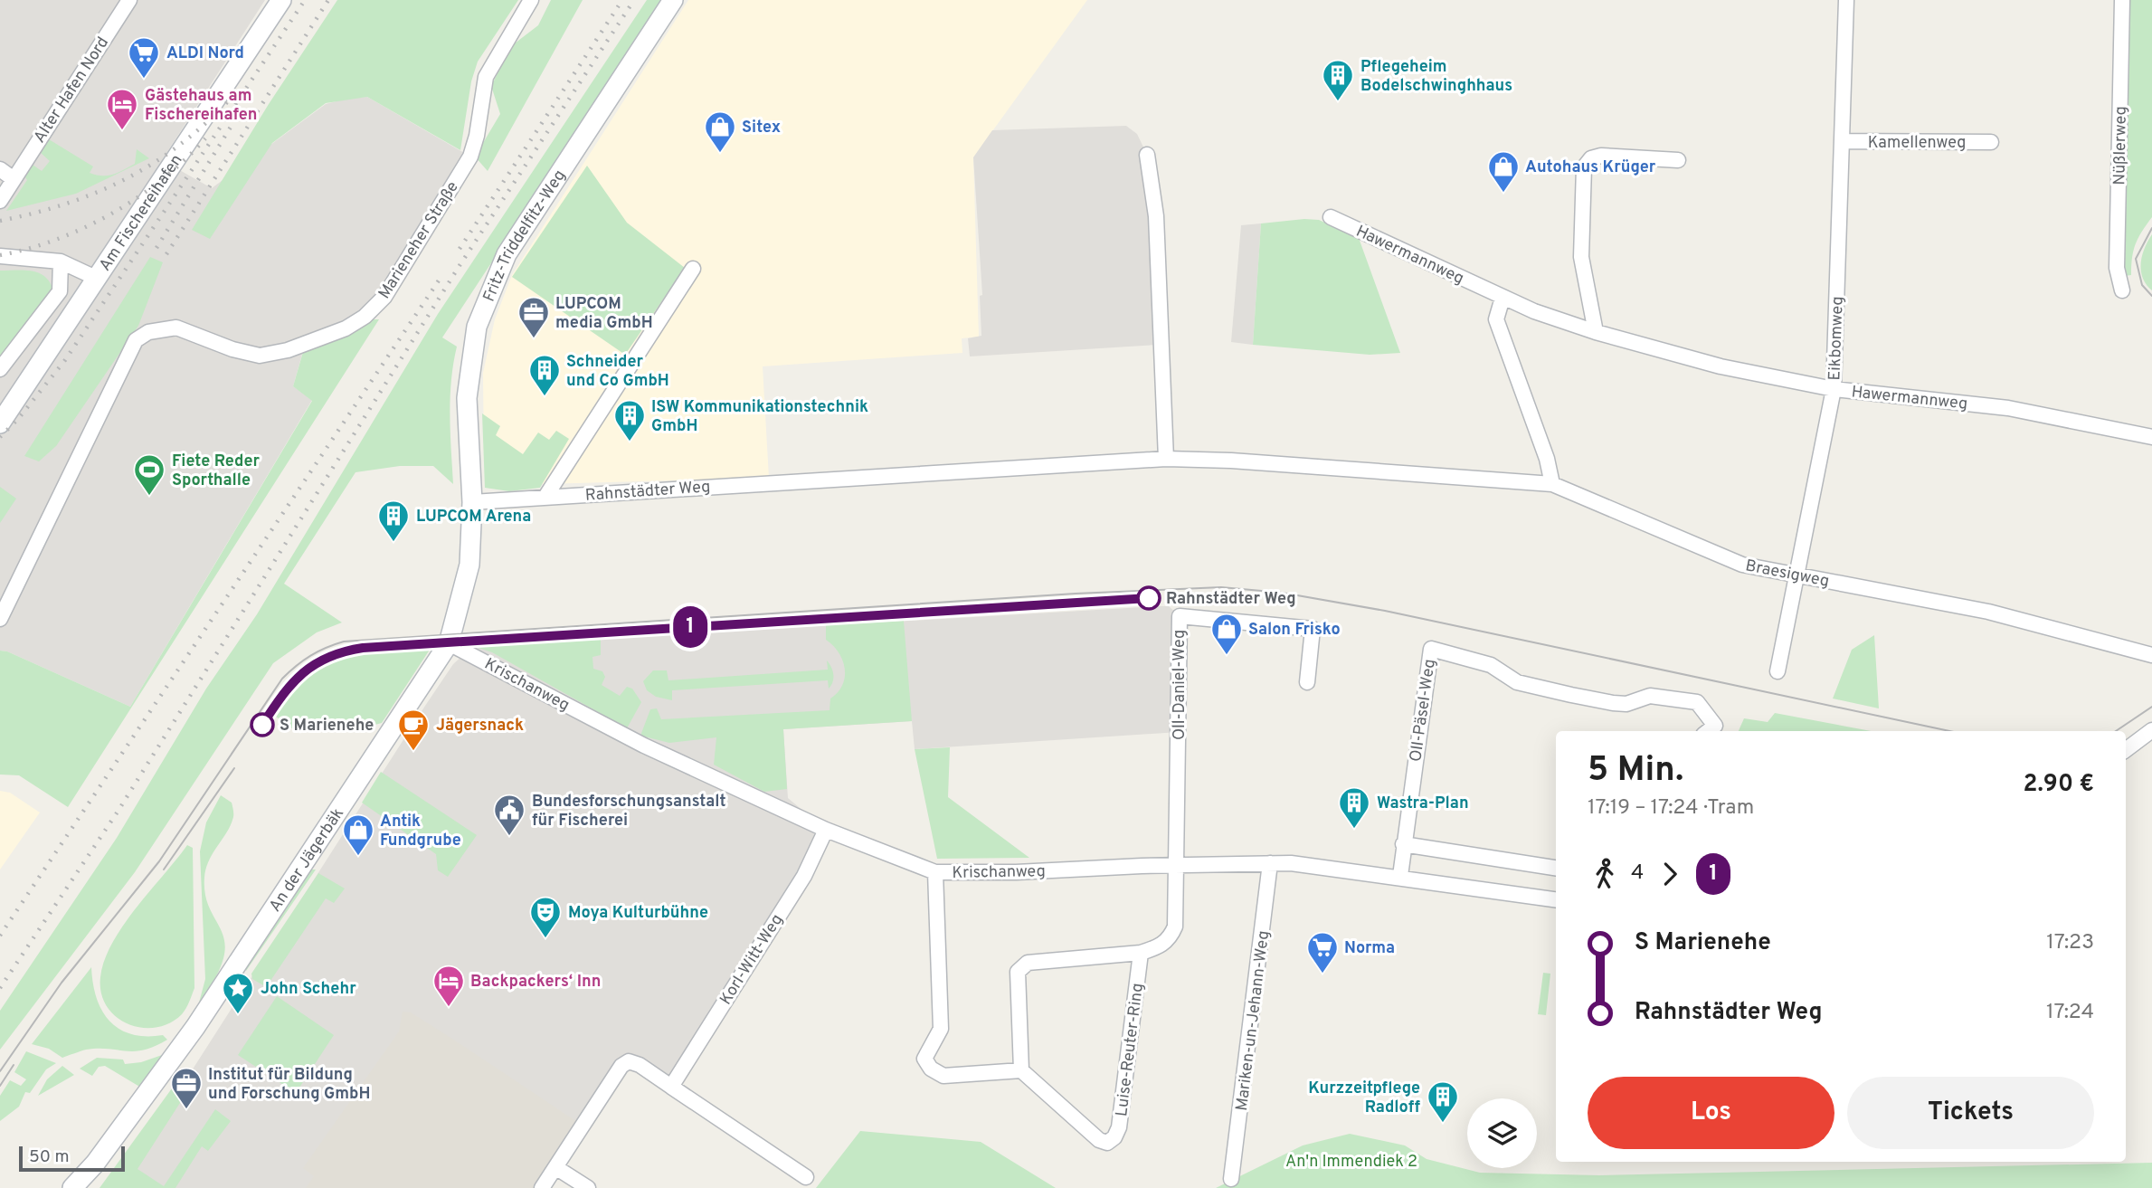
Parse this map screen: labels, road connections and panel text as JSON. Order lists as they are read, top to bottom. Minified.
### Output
{"streets":{"street":["Alter Hafen Nord","Kamellenweg","Nüßlerweg","Am Fischereihafen","Fritz-Triddelfitz-Weg","Marieneher Straße","Hawermannweg","Eikbomweg","Rahnstädter Weg","Braesigweg","Krischanweg","Oll-Daniel-Weg","Oll-Päsel-Weg","An der Jägerbäk","Korl-Witt-Weg","Mariken-un-Jehann-Weg","Luise-Reuter-Ring"]},"crossings":[["Kamellenweg","Eikbomweg"],["Fritz-Triddelfitz-Weg","Rahnstädter Weg"],["Fritz-Triddelfitz-Weg","An der Jägerbäk"],["Hawermannweg","Eikbomweg"],["Eikbomweg","Braesigweg"],["Rahnstädter Weg","Braesigweg"],["Rahnstädter Weg","An der Jägerbäk"],["Krischanweg","Oll-Daniel-Weg"],["Krischanweg","Oll-Päsel-Weg"],["Krischanweg","An der Jägerbäk"],["Krischanweg","Korl-Witt-Weg"],["Krischanweg","Mariken-un-Jehann-Weg"]],"parks":["An'n Immendiek 2"],"places":{"supermarket":["ALDI Nord","Norma"],"building":["Pflegeheim Bodelschwinghhaus","Schneider und Co GmbH","ISW Kommunikationstechnik GmbH","LUPCOM Arena","Wastra-Plan","Kurzzeitpflege Radloff"],"hotel":["Gästehaus am Fischereihafen","Backpackers‘ Inn"],"shop":["Sitex","Autohaus Krüger","Salon Frisko","Antik Fundgrube"],"office":["LUPCOM media GmbH","Institut für Bildung und Forschung GmbH"],"sports":["Fiete Reder Sporthalle"],"other":["Rahnstädter Weg","S Marienehe"],"cafe":["Jägersnack"],"public building":["Bundesforschungsanstalt für Fischerei"],"theatre":["Moya Kulturbühne"],"place":["John Schehr"]},"lines":["tram line 1"],"scale_bar":"50 m","page":{"on_map":"1","heading":["5 Min.","17:19 – 17:24 · Tram","2.90 €"],"legs":["4","1"],"list":[{"name":"S Marienehe","value":"17:23"},{"name":"Rahnstädter Weg","value":"17:24"}],"buttons":["Los","Tickets"],"scale":"50 m"}}
